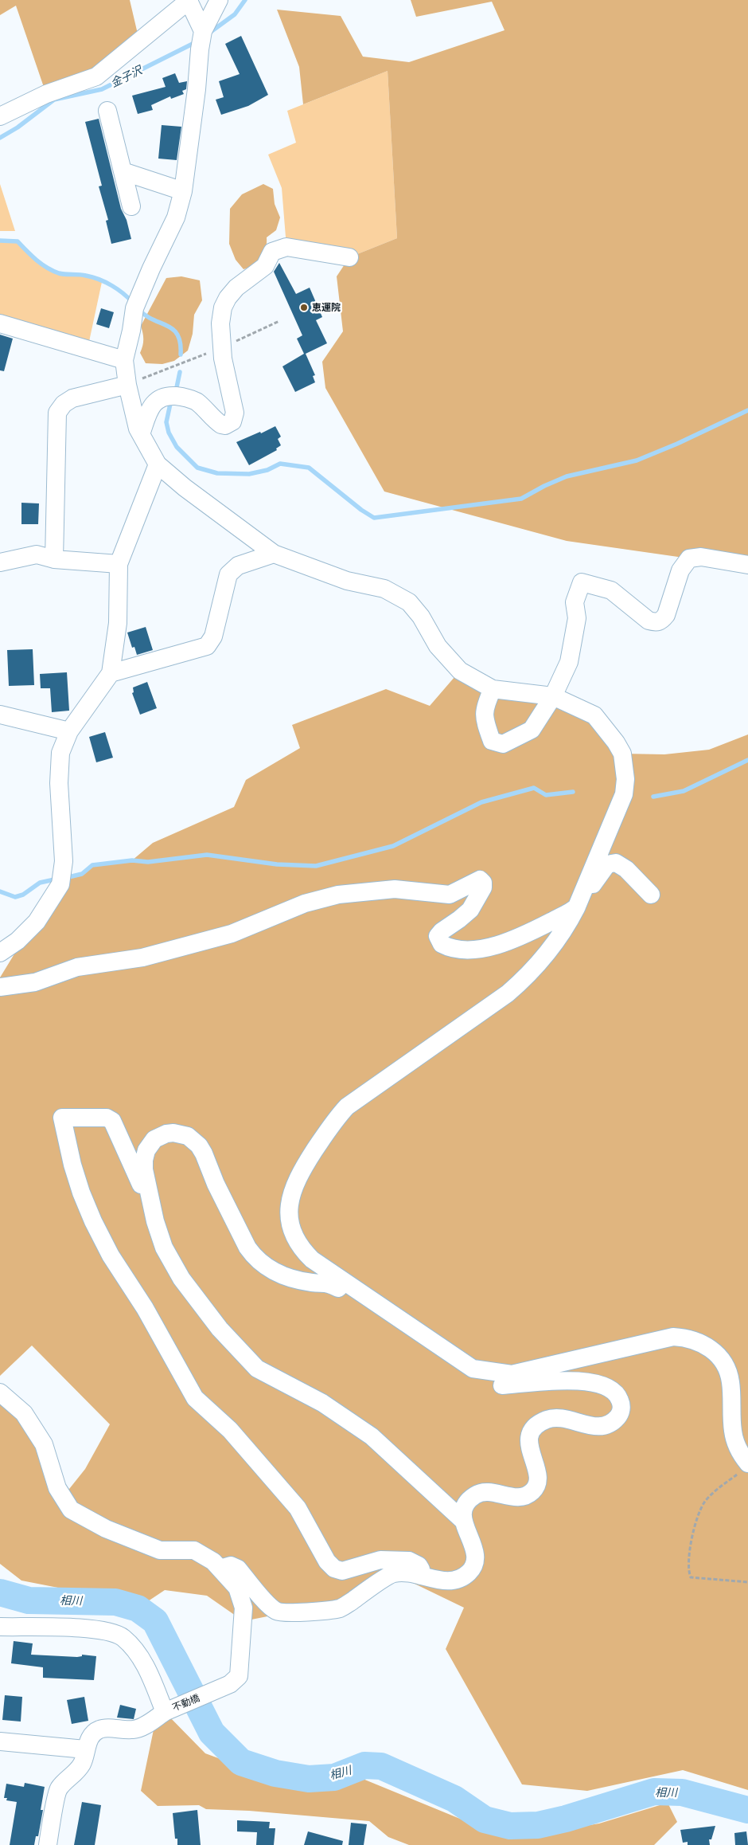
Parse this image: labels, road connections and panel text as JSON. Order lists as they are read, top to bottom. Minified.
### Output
{"streets":{"street":["不動橋"]},"water":["金子沢","相川"],"places":["恵運院"]}
